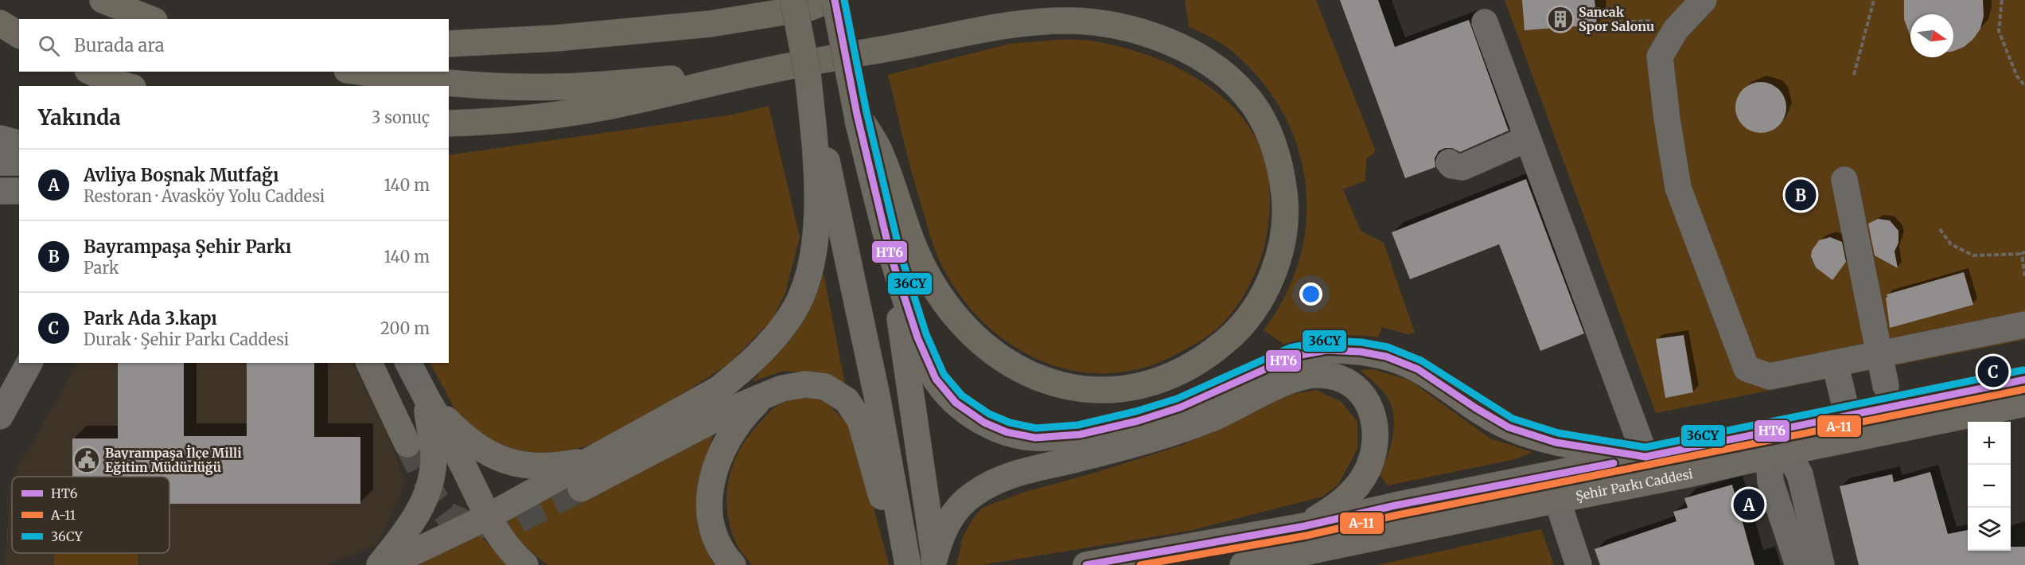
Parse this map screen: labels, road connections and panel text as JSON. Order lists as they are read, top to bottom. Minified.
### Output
{"streets":{"main road":["Şehir Parkı Caddesi"]},"places":{"building":["Sancak Spor Salonu"],"public building":["Bayrampaşa İlçe Milli Eğitim Müdürlüğü"]},"lines":["transit line HT6","transit line 36CY","transit line A-11"],"legend":["HT6","A-11","36CY"],"north":"right","page":{"search":"Burada ara","heading":["Yakında","3 sonuç"],"list":[{"mark":"A","name":"Avliya Boşnak Mutfağı","note":"Restoran · Avasköy Yolu Caddesi","value":"140 m"},{"mark":"B","name":"Bayrampaşa Şehir Parkı","note":"Park","value":"140 m"},{"mark":"C","name":"Park Ada 3.kapı","note":"Durak · Şehir Parkı Caddesi","value":"200 m"}],"pins":["B","C","A"],"map_buttons":["+","−"]}}
